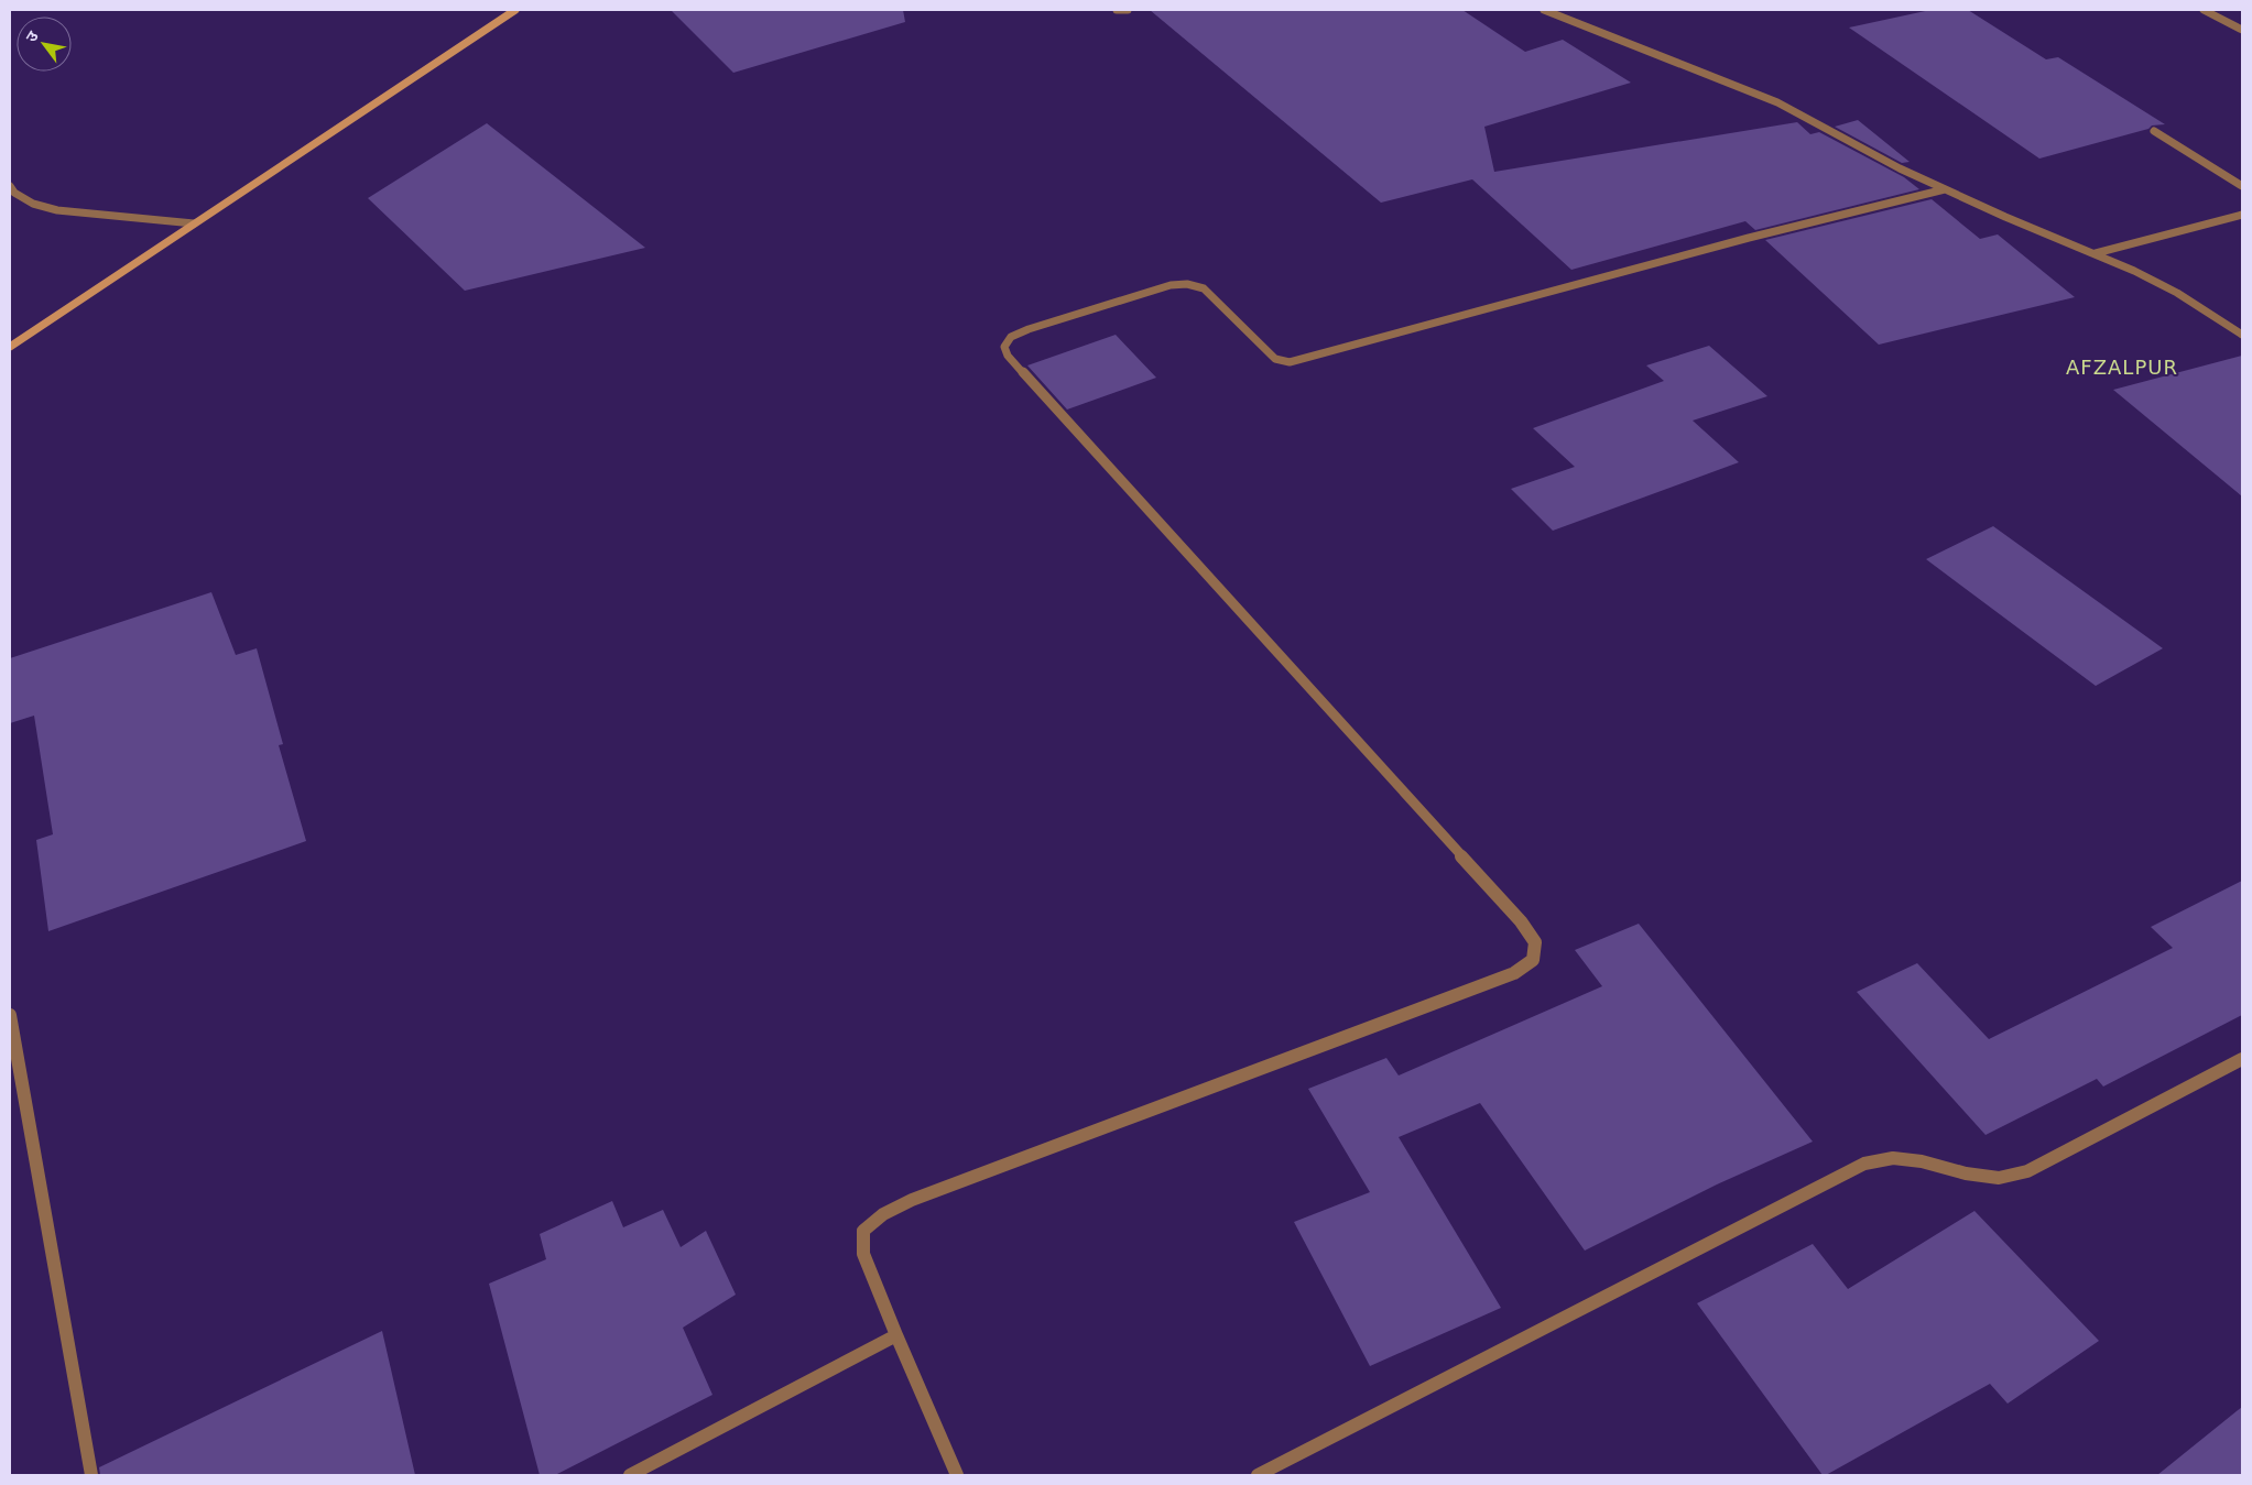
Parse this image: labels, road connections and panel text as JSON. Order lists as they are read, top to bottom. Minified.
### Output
{"districts":["AFZALPUR"],"north":"top left"}
